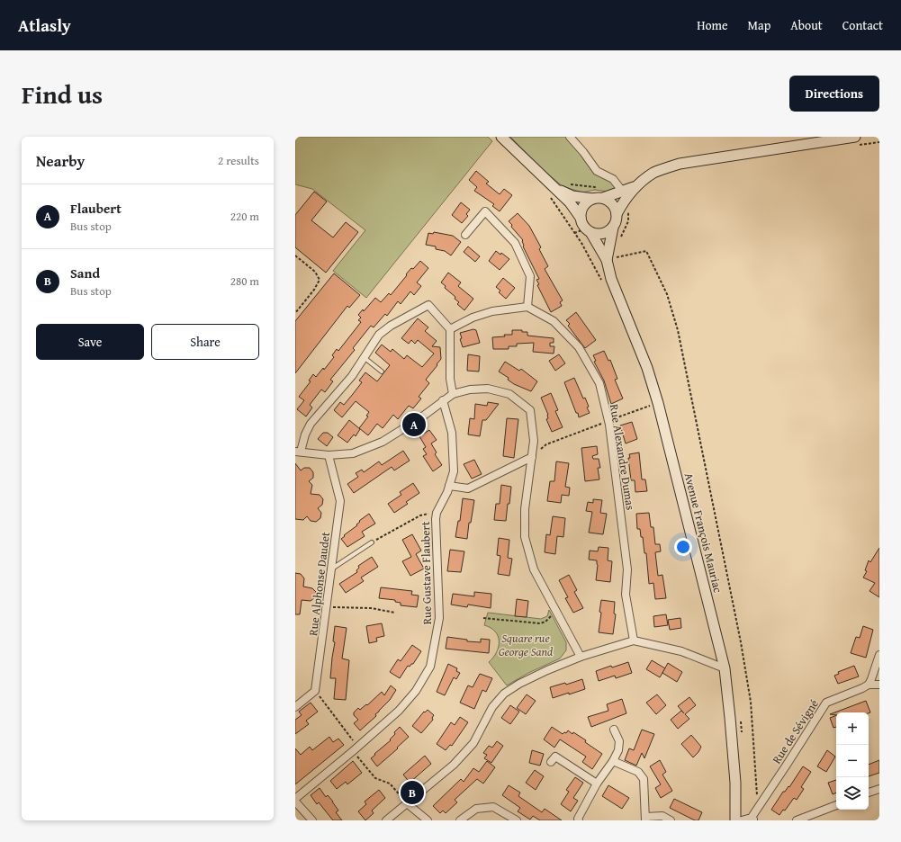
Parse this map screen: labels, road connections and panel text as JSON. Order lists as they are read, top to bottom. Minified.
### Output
{"streets":{"street":["Rue Alexandre Dumas","Avenue François Mauriac","Rue Gustave Flaubert","Rue Alphonse Daudet","Rue de Sévigné"]},"crossings":[["Avenue François Mauriac","Rue de Sévigné"]],"parks":["Square rue George Sand"],"page":{"header":"Atlasly","nav":["Home","Map","About","Contact"],"title":"Find us","buttons":["Directions",["Save","Share"]],"heading":["Nearby","2 results"],"list":[{"mark":"A","name":"Flaubert","note":"Bus stop","value":"220 m"},{"mark":"B","name":"Sand","note":"Bus stop","value":"280 m"}],"pins":["A","B"],"map_buttons":["+","−"]}}
